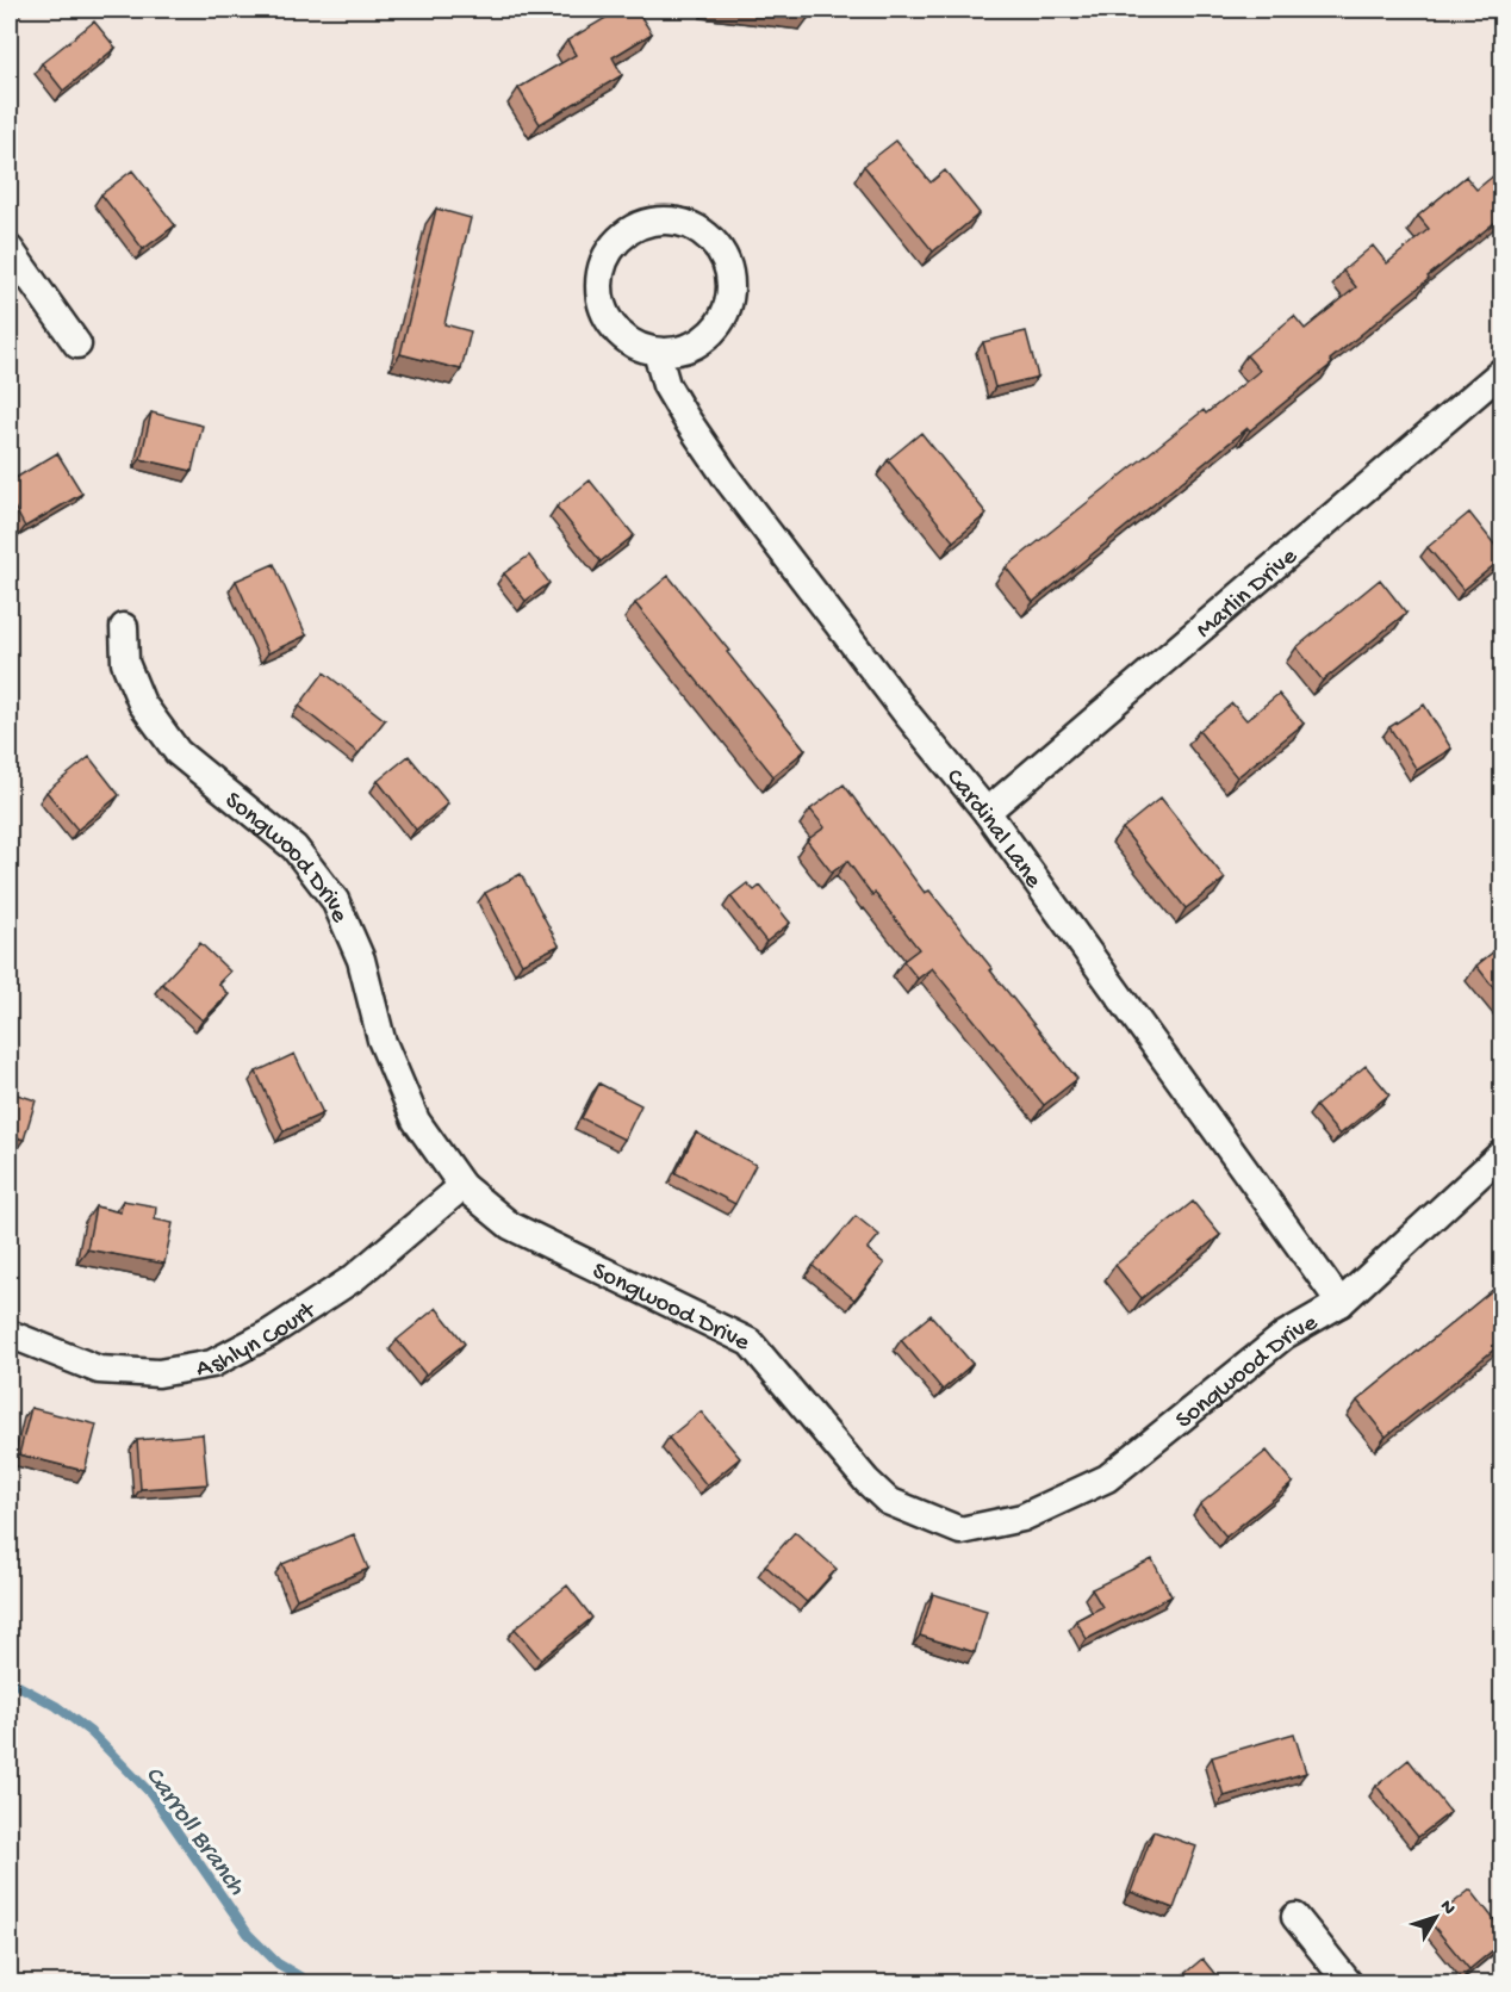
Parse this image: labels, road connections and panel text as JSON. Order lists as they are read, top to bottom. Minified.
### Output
{"streets":{"street":["Marlin Drive","Cardinal Lane","Songwood Drive","Ashlyn Court"]},"crossings":[["Marlin Drive","Cardinal Lane"],["Cardinal Lane","Songwood Drive"],["Songwood Drive","Ashlyn Court"]],"water":["Carroll Branch"],"north":"top right"}
